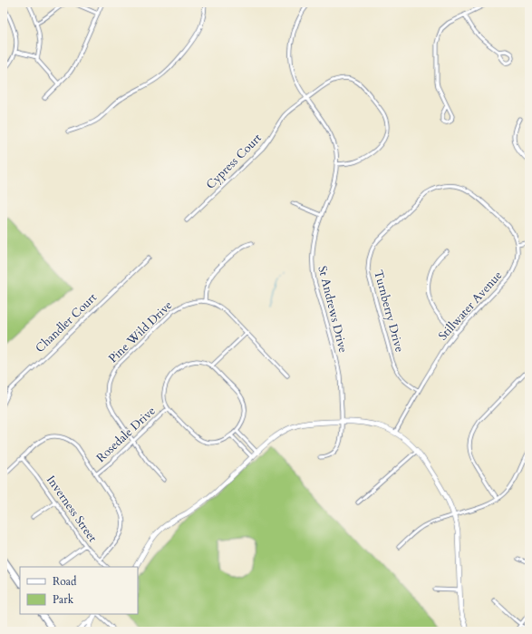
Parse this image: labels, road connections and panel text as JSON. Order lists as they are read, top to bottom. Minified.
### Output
{"streets":{"street":["Cypress Court","Stillwater Avenue","St Andrews Drive","Turnberry Drive","Chandler Court","Pine Wild Drive","Rosedale Drive","Inverness Street"]},"crossings":[["Cypress Court","St Andrews Drive"],["Stillwater Avenue","Turnberry Drive"],["Pine Wild Drive","Rosedale Drive"]],"legend":["Road","Park"]}
